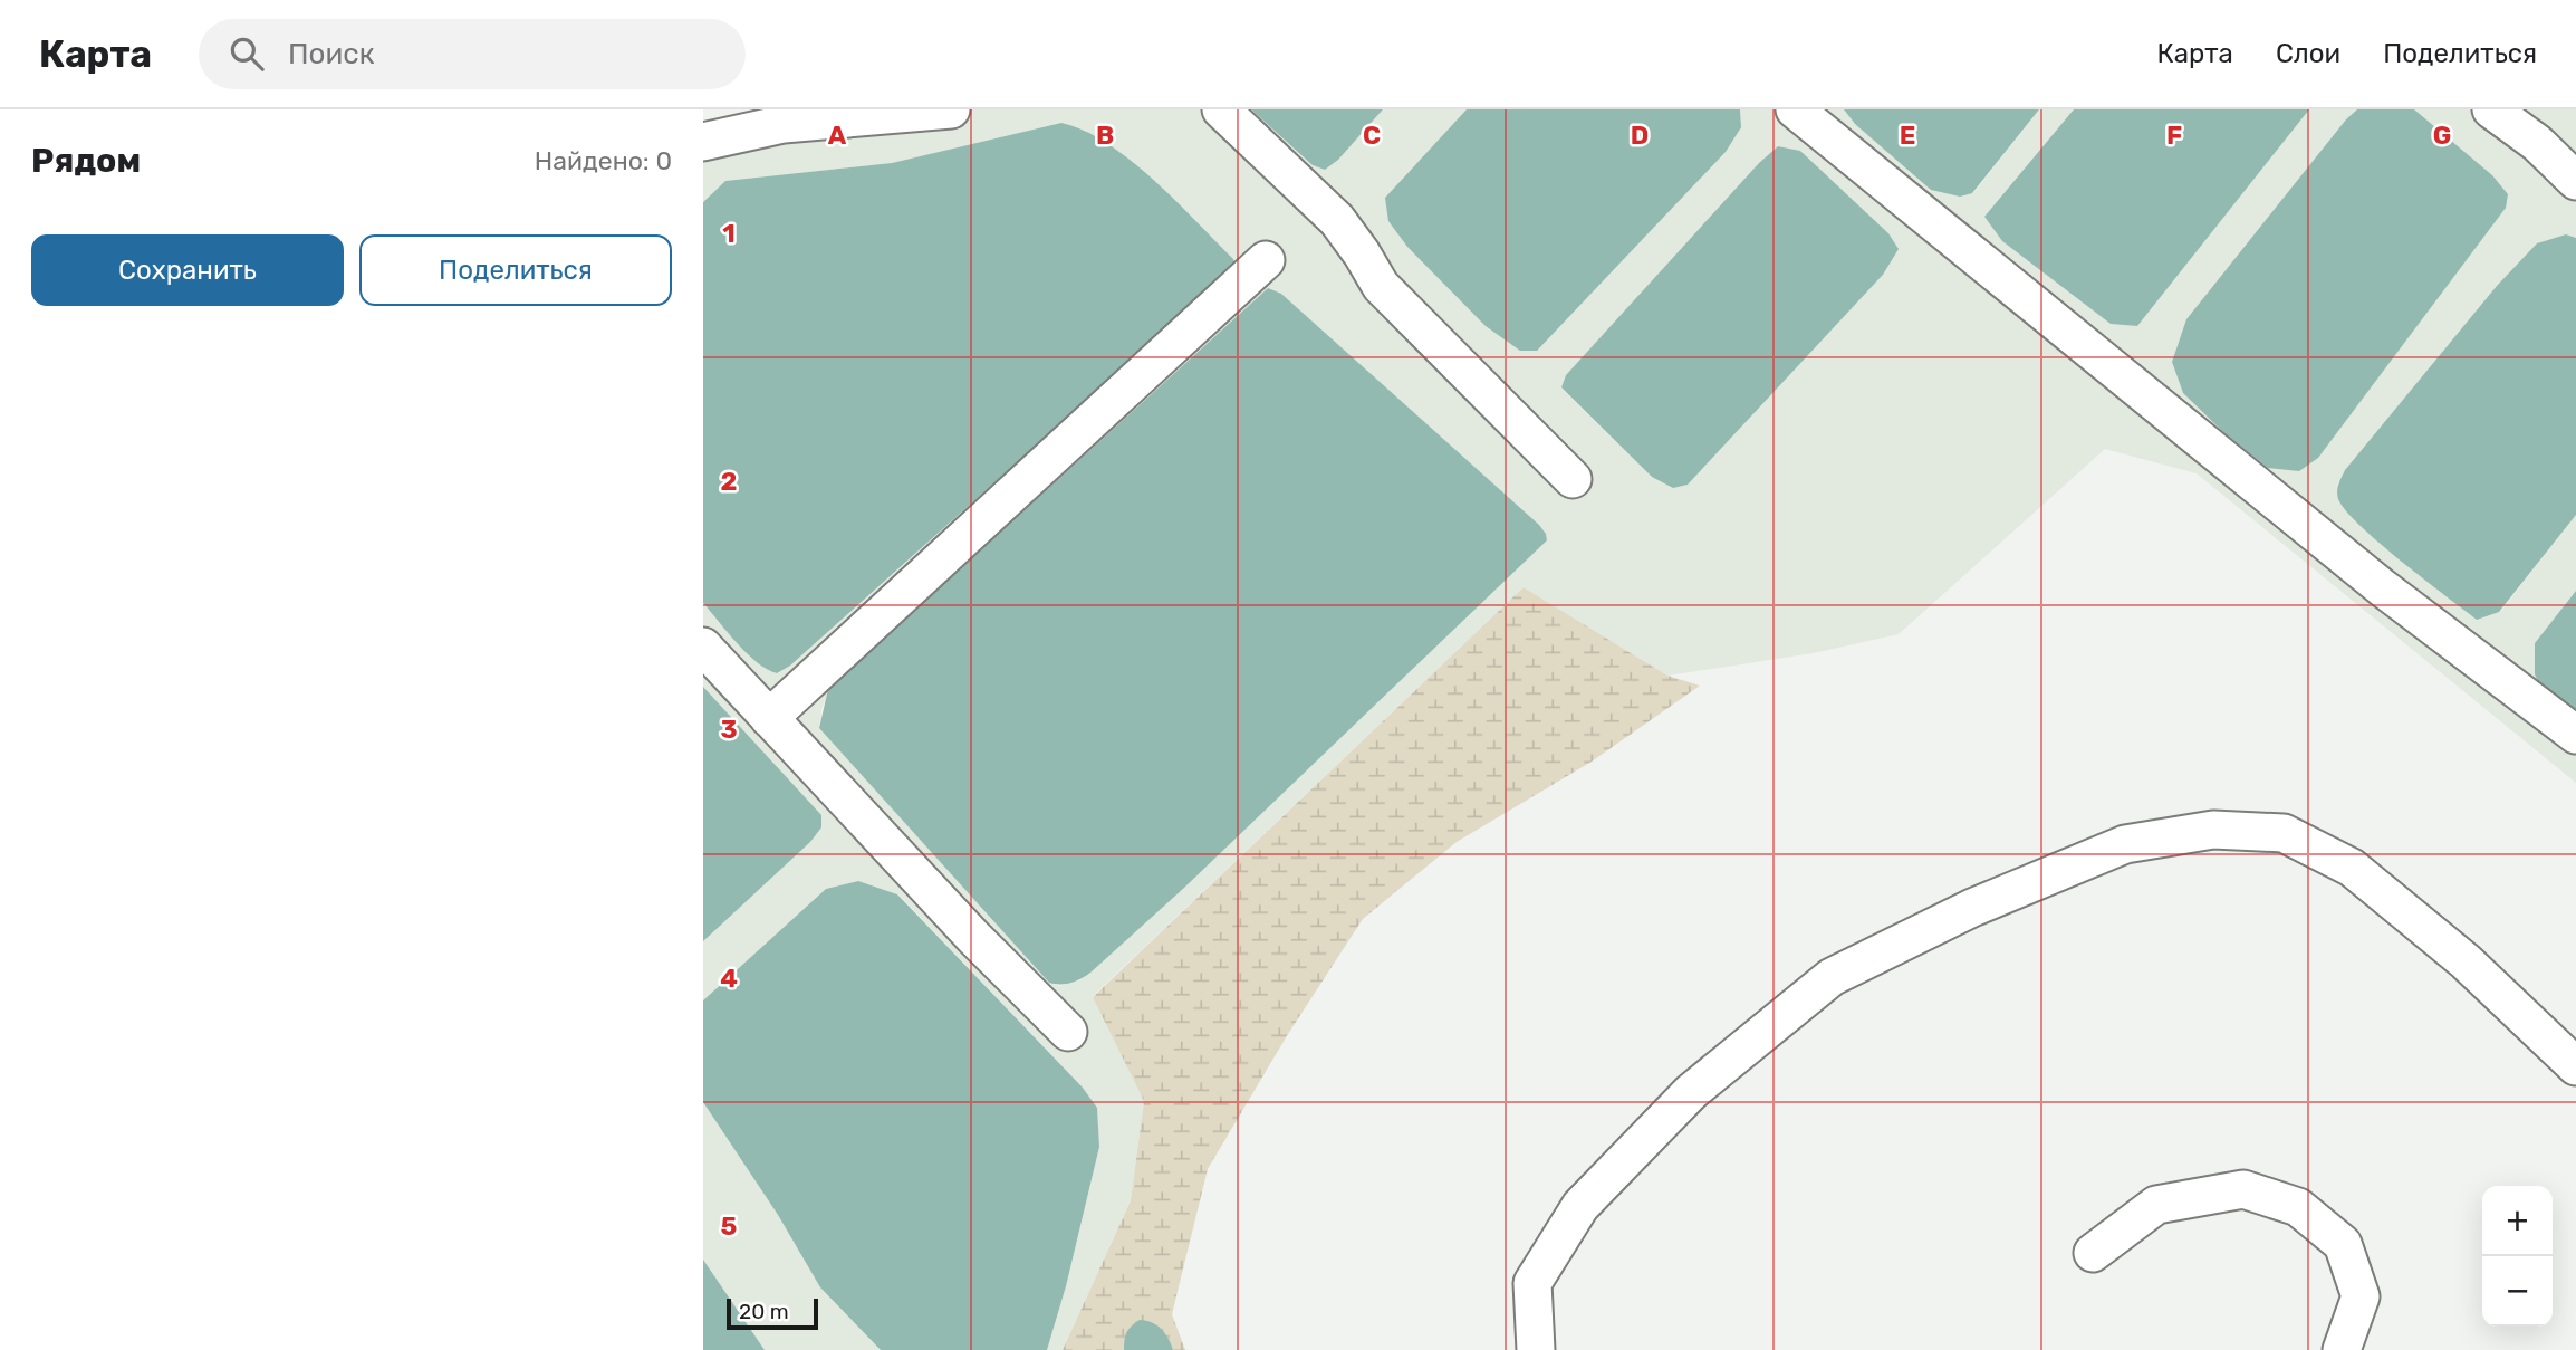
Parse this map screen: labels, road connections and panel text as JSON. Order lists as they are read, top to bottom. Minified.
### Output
{"scale_bar":"20 m","page":{"header":"Карта","search":"Поиск","nav":["Карта","Слои","Поделиться"],"heading":["Рядом","Найдено: 0"],"buttons":["Сохранить","Поделиться"],"map_buttons":["+","−"],"scale":"20 m"},"grid":{"columns":["A","B","C","D","E","F","G"],"rows":["1","2","3","4","5"]}}
